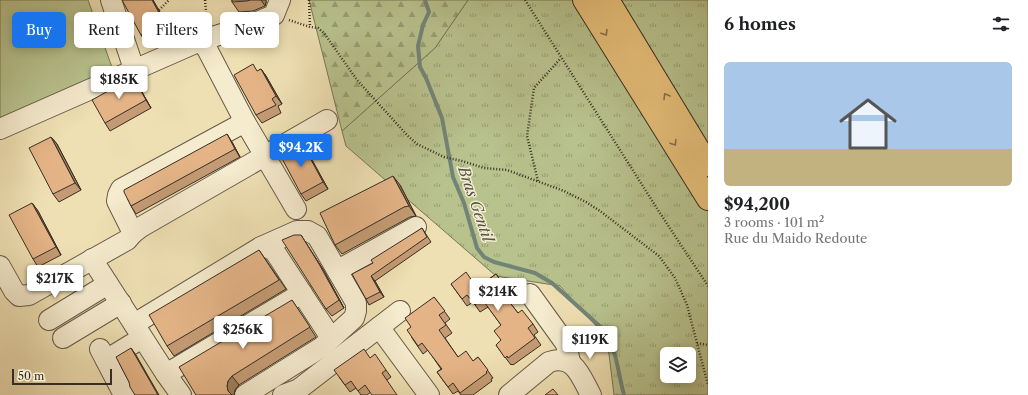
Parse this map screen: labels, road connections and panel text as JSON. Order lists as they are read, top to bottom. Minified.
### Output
{"water":["Bras Gentil"],"scale_bar":"50 m","page":{"heading":"6 homes","chip":["Buy","Rent","Filters","New"],"list":[{"name":"$94,200","note":"3 rooms · 101 m² · Rue du Maido Redoute"}],"price":["$185K","$94.2K","$217K","$214K","$256K","$119K"],"scale":"50 m"}}
